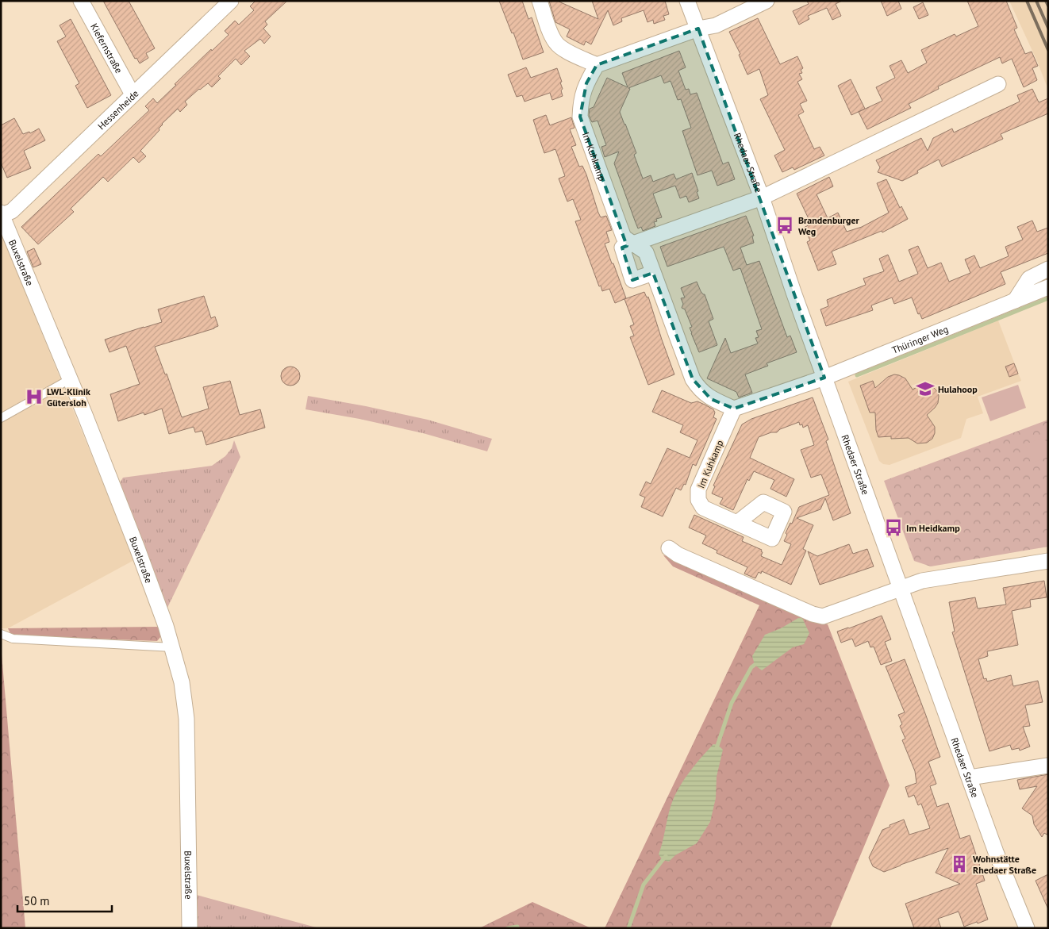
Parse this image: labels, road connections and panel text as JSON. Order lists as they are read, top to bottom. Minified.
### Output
{"streets":{"street":["Kiefernstraße","Hessenheide","Im Kuhkamp","Rhedaer Straße","Buxelstraße","Thüringer Weg"]},"crossings":[["Kiefernstraße","Hessenheide"],["Hessenheide","Buxelstraße"],["Rhedaer Straße","Thüringer Weg"]],"places":{"bus stop":["Brandenburger Weg","Im Heidkamp"],"school or university":["Hulahoop"],"hospital":["LWL-Klinik Gütersloh"],"building":["Wohnstätte Rhedaer Straße"]},"scale_bar":"50 m"}
